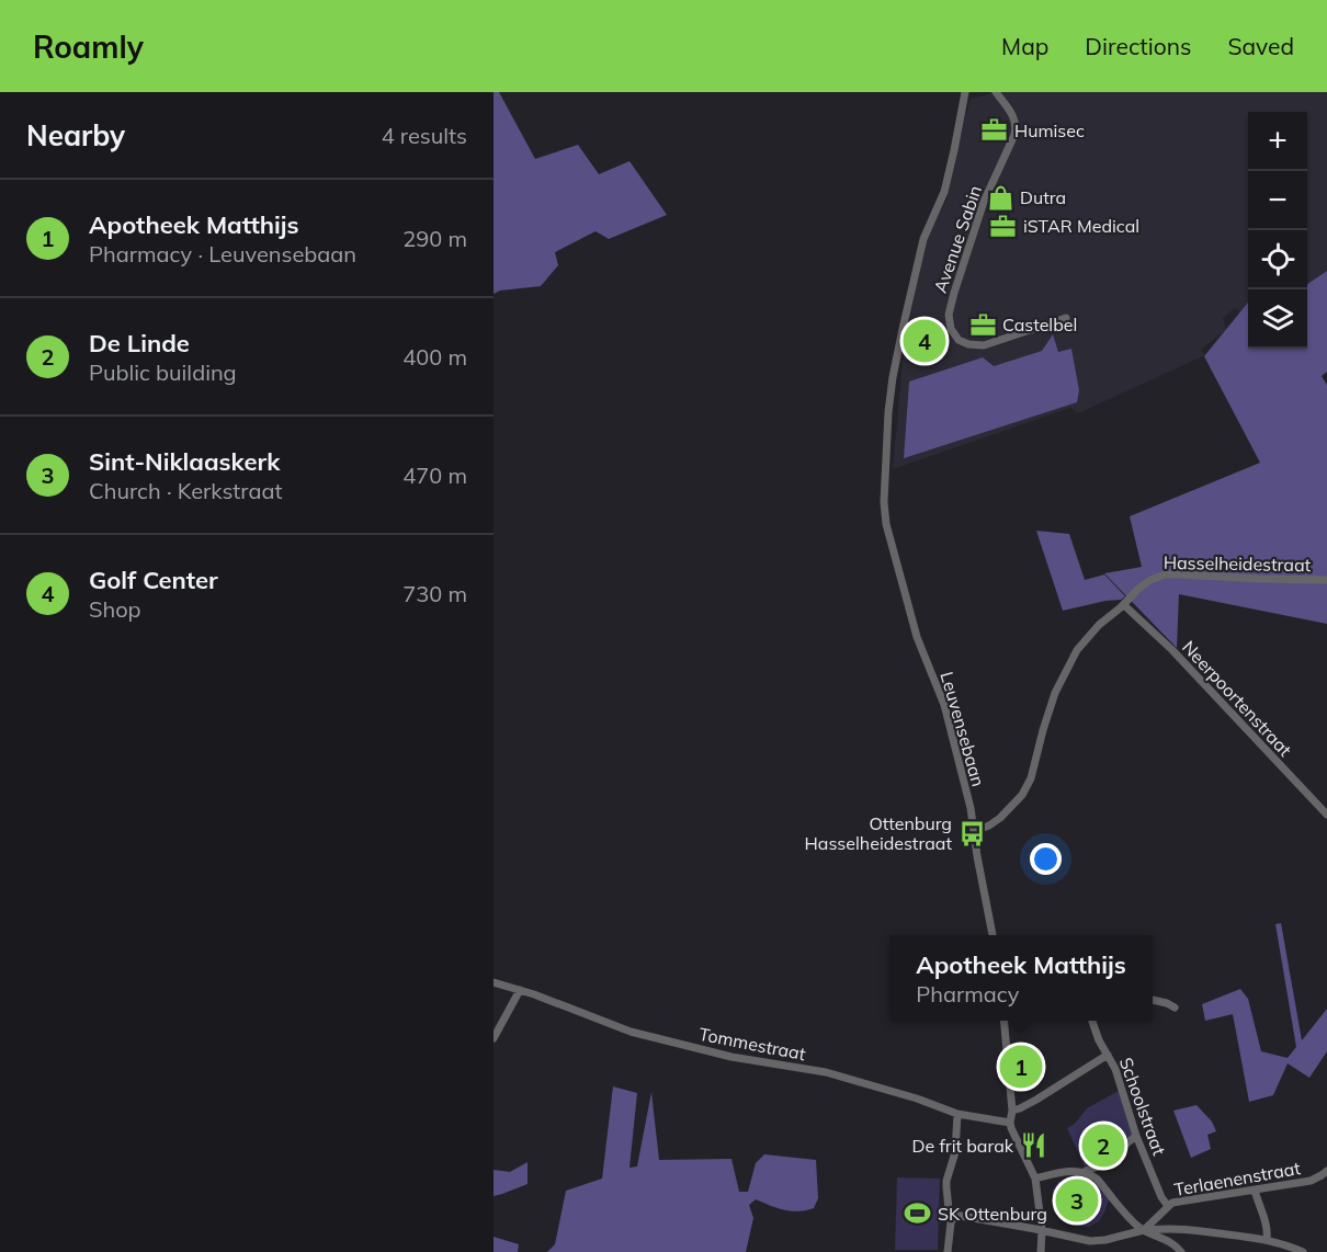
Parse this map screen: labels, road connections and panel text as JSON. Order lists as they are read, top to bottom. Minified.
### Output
{"streets":{"street":["Avenue Sabin","Hasselheidestraat","Neerpoortenstraat","Leuvensebaan","Tommestraat","Schoolstraat","Terlaenenstraat"]},"crossings":[["Hasselheidestraat","Neerpoortenstraat"],["Hasselheidestraat","Leuvensebaan"],["Schoolstraat","Terlaenenstraat"]],"places":{"office":["Humisec","iSTAR Medical","Castelbel"],"shop":["Dutra"],"bus stop":["Ottenburg Hasselheidestraat"],"restaurant":["De frit barak"],"sports":["SK Ottenburg"]},"page":{"header":"Roamly","nav":["Map","Directions","Saved"],"heading":["Nearby","4 results"],"map_buttons":["+","−"],"list":[{"mark":"1","name":"Apotheek Matthijs","note":"Pharmacy · Leuvensebaan","value":"290 m"},{"mark":"2","name":"De Linde","note":"Public building","value":"400 m"},{"mark":"3","name":"Sint-Niklaaskerk","note":"Church · Kerkstraat","value":"470 m"},{"mark":"4","name":"Golf Center","note":"Shop","value":"730 m"}],"pins":["4","1","2","3"],"popup":["Apotheek Matthijs","Pharmacy"]}}
